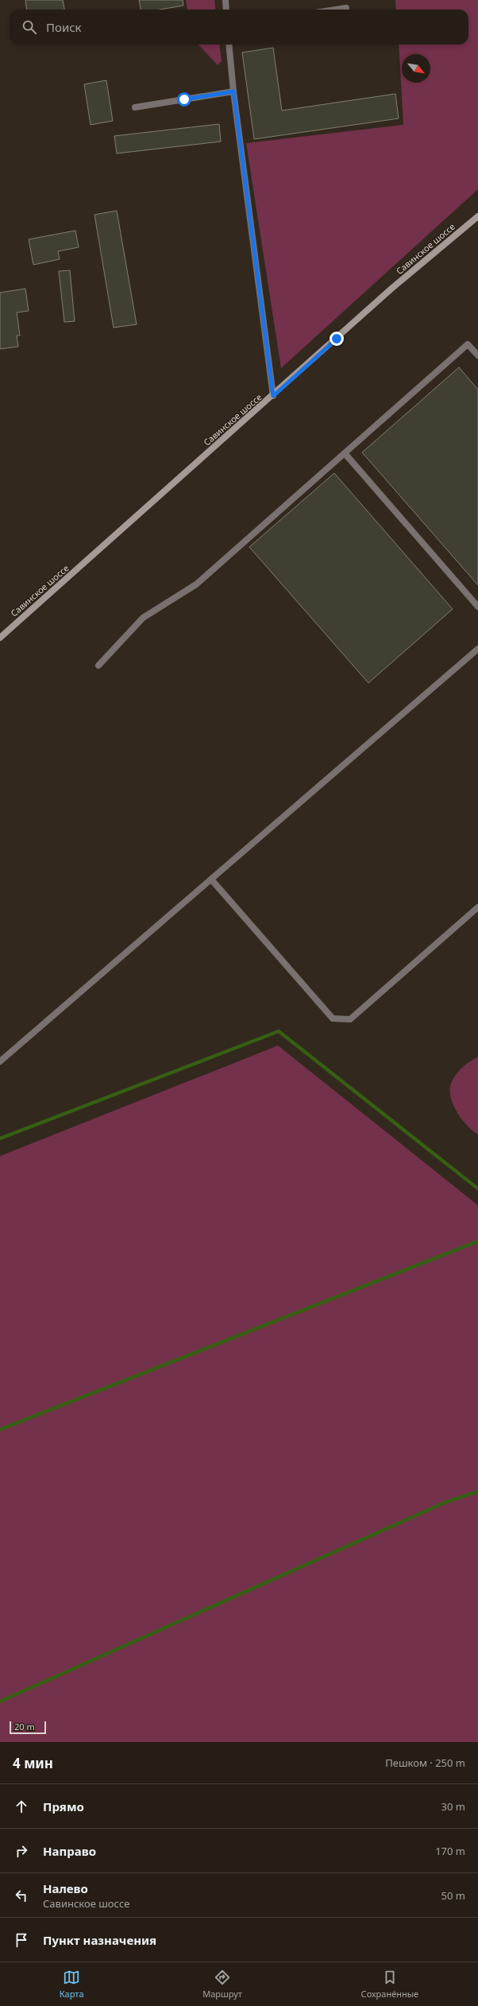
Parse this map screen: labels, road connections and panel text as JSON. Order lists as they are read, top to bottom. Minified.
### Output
{"streets":{"street":["Савинское шоссе"]},"scale_bar":"20 m","north":"bottom right","page":{"search":"Поиск","scale":"20 m","heading":["4 мин","Пешком · 250 m"],"list":[["Прямо","30 m"],["Направо","170 m"],["Налево","Савинское шоссе","50 m"],"Пункт назначения"],"nav":["Карта","Маршрут","Сохранённые"]}}
